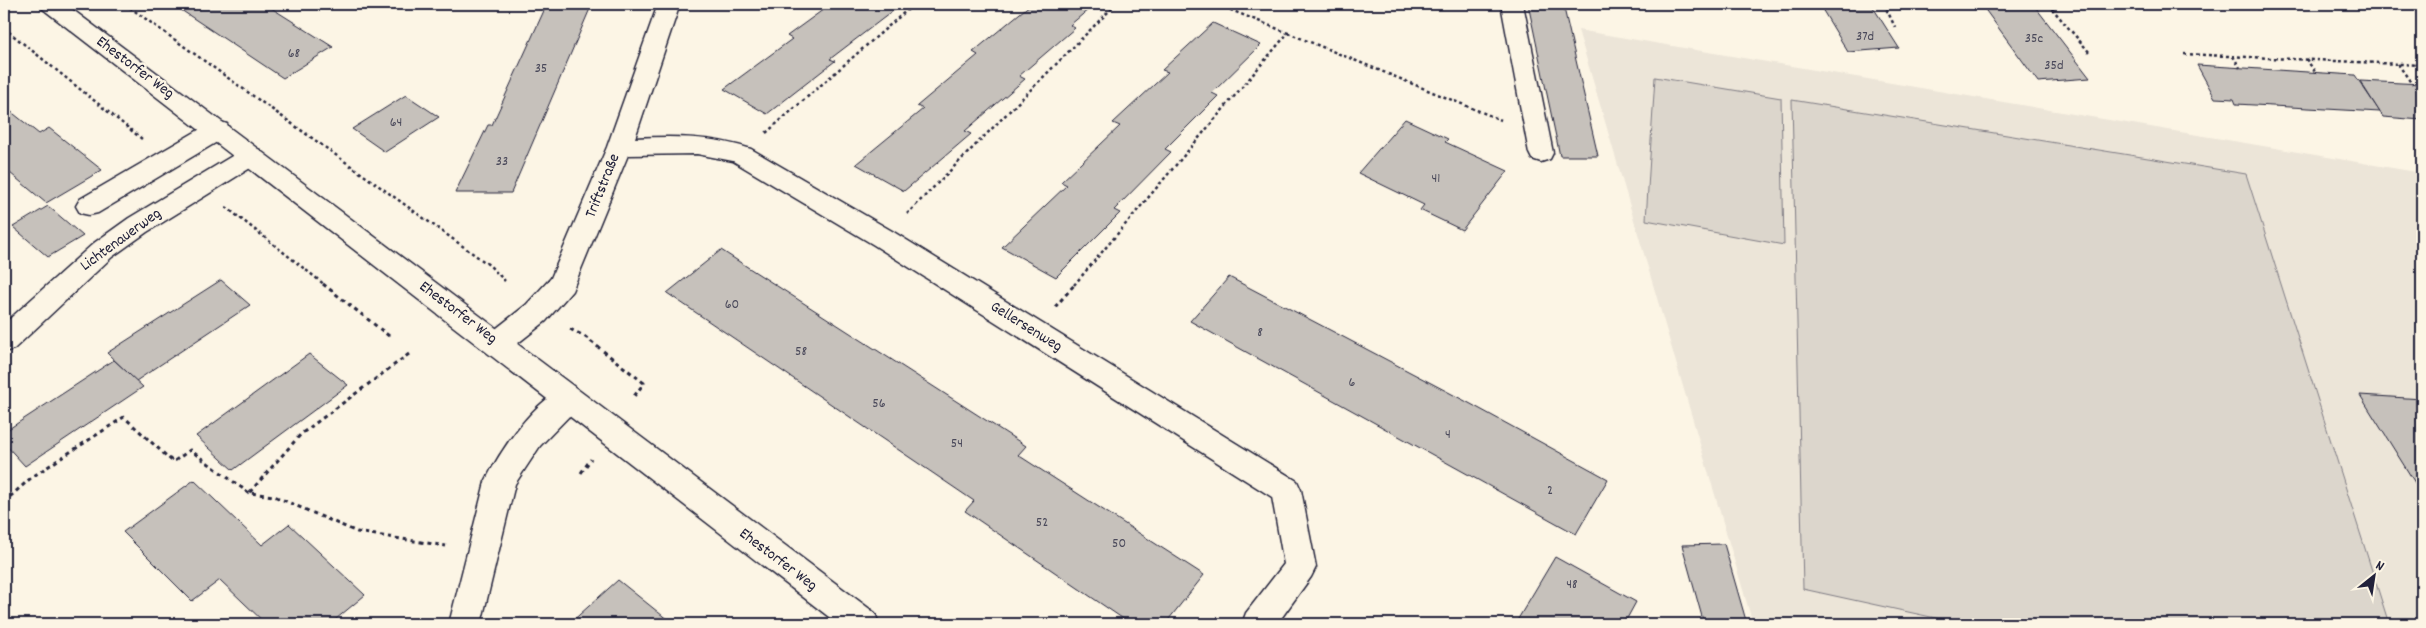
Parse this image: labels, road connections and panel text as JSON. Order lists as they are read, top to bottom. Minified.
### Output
{"streets":{"street":["Ehestorfer Weg","Triftstraße","Lichtenauerweg","Gellersenweg"]},"crossings":[["Ehestorfer Weg","Triftstraße"],["Ehestorfer Weg","Lichtenauerweg"],["Triftstraße","Gellersenweg"]],"house_numbers":["37d","35c","68","35d","35","64","33","41","60","8","58","6","56","4","54","2","52","50","48"],"north":"top right"}
